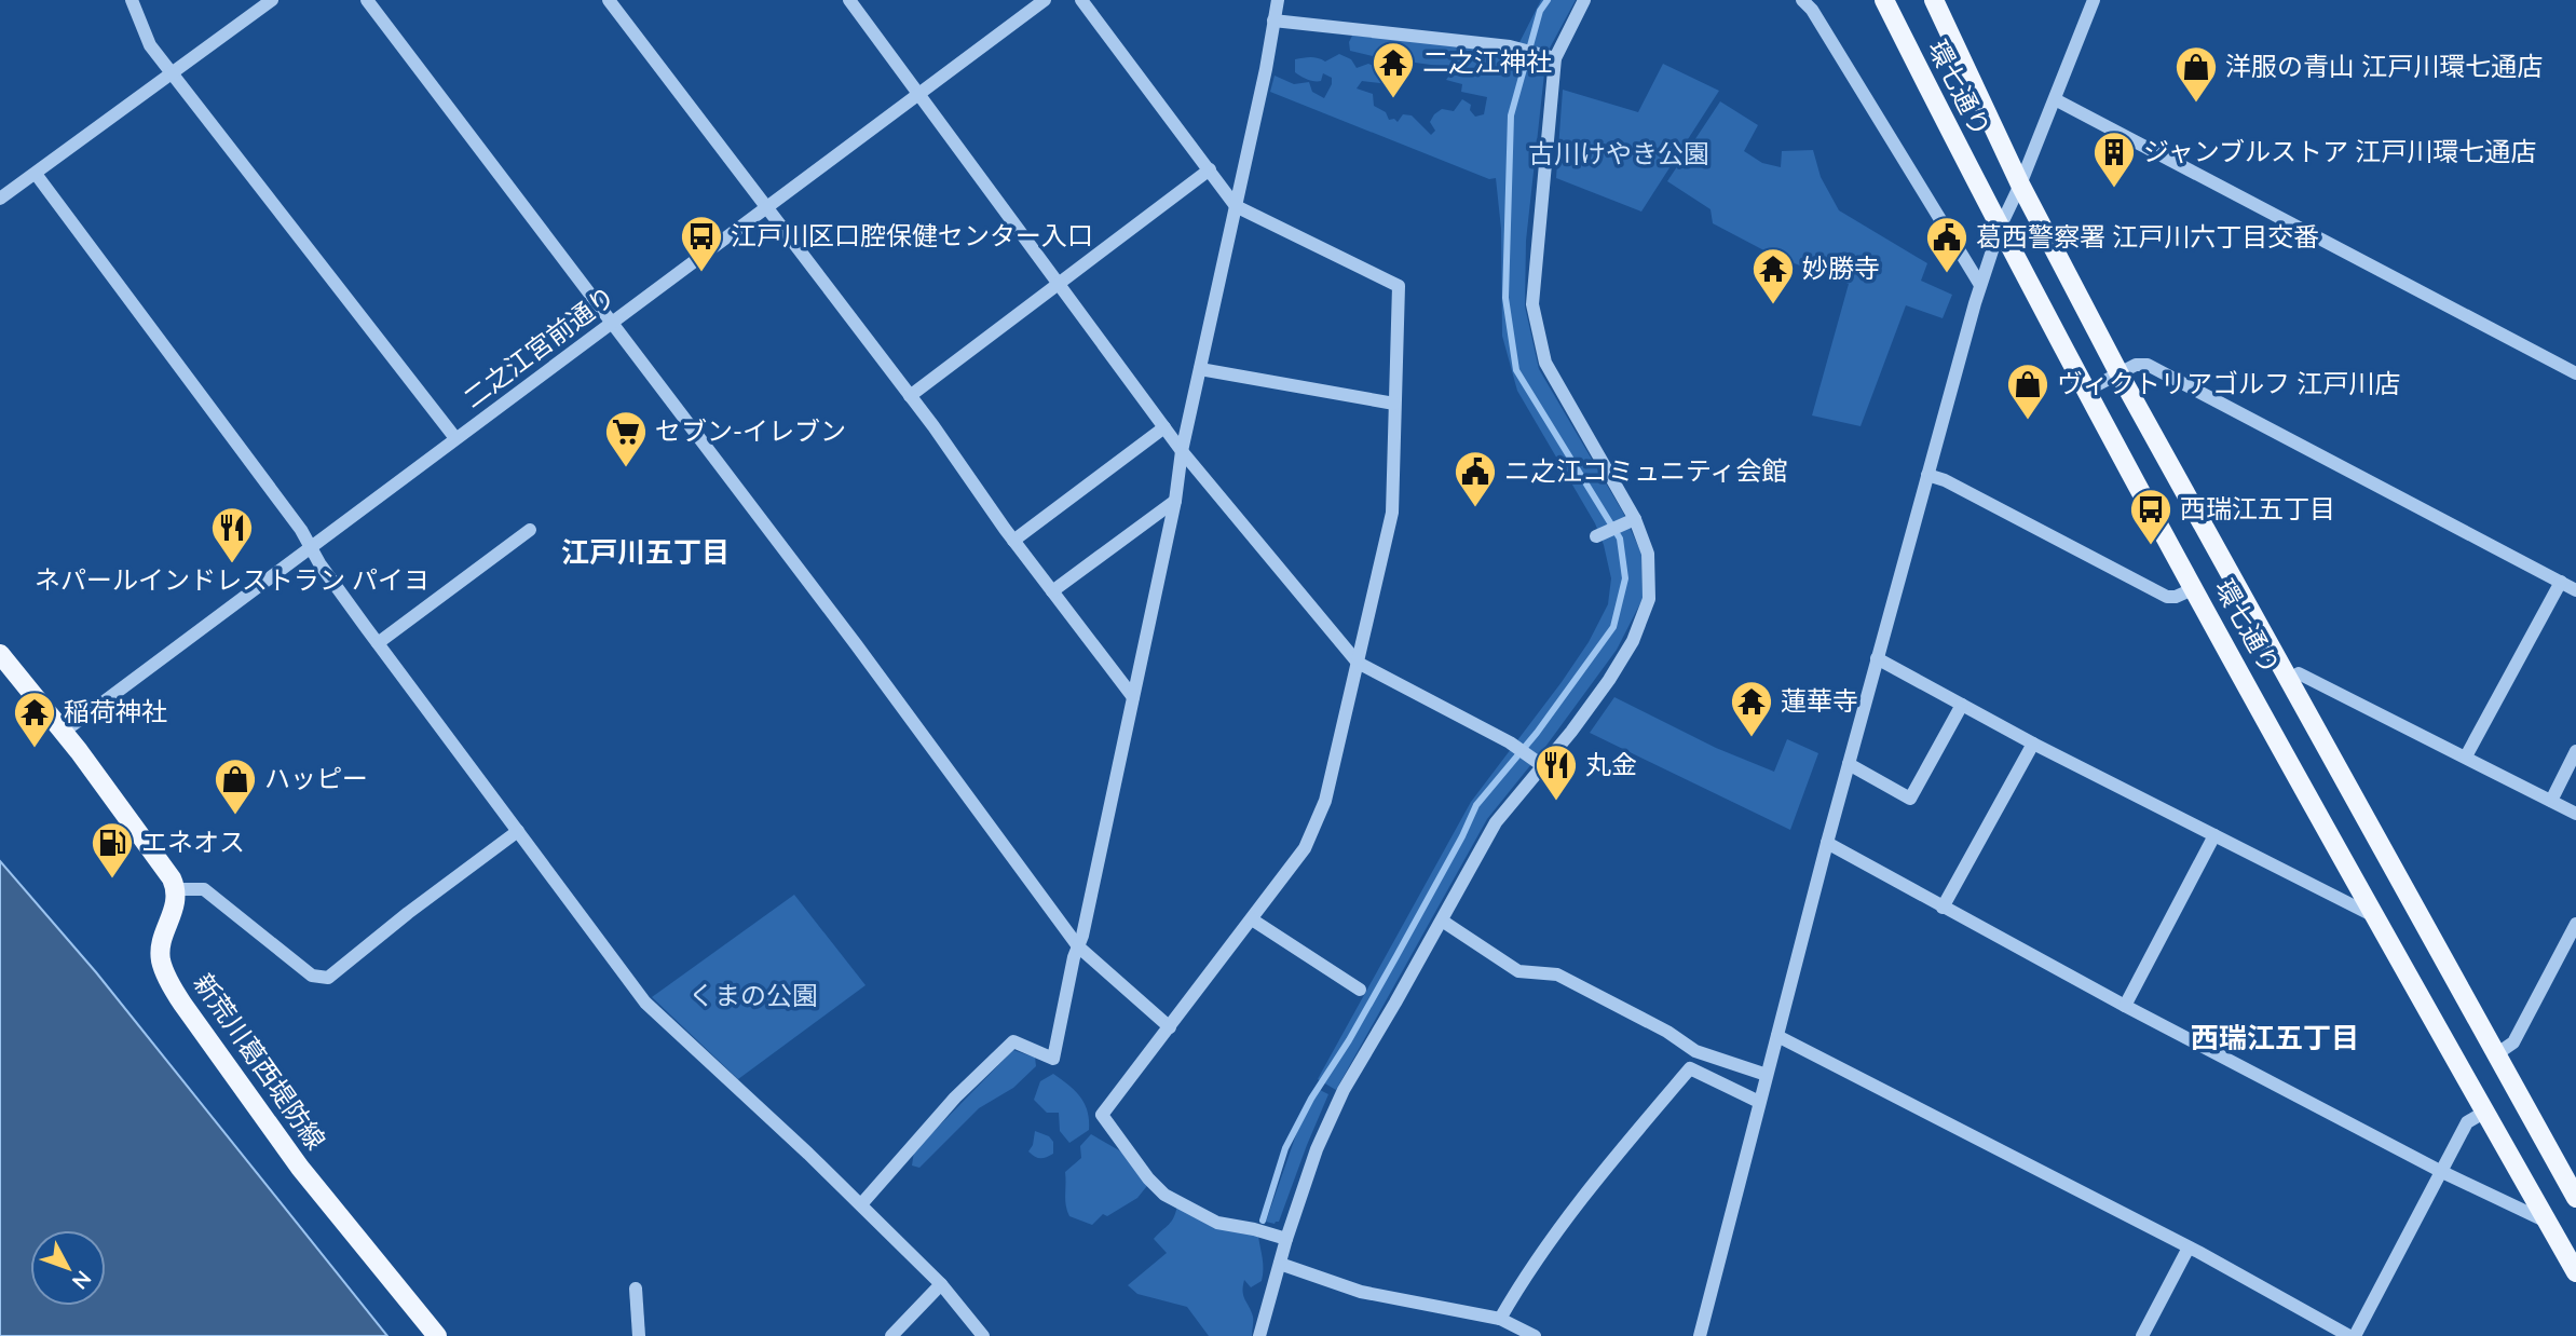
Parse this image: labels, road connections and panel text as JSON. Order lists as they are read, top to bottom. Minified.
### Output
{"streets":{"main road":["環七通り","新荒川葛西堤防線"],"street":["二之江宮前通り"]},"districts":["江戸川五丁目","西瑞江五丁目"],"parks":["古川けやき公園","くまの公園"],"places":{"temple":["二之江神社","妙勝寺","蓮華寺","稲荷神社"],"shop":["洋服の青山 江戸川環七通店","ヴィクトリアゴルフ 江戸川店","ハッピー"],"building":["ジャンブルストア 江戸川環七通店"],"bus stop":["江戸川区口腔保健センター入口","西瑞江五丁目"],"public building":["葛西警察署 江戸川六丁目交番","ニ之江コミュニティ会館"],"supermarket":["セブン-イレブン"],"restaurant":["ネパールインドレストラン パイヨ","丸金"],"fuel station":["エネオス"]},"north":"bottom right"}
